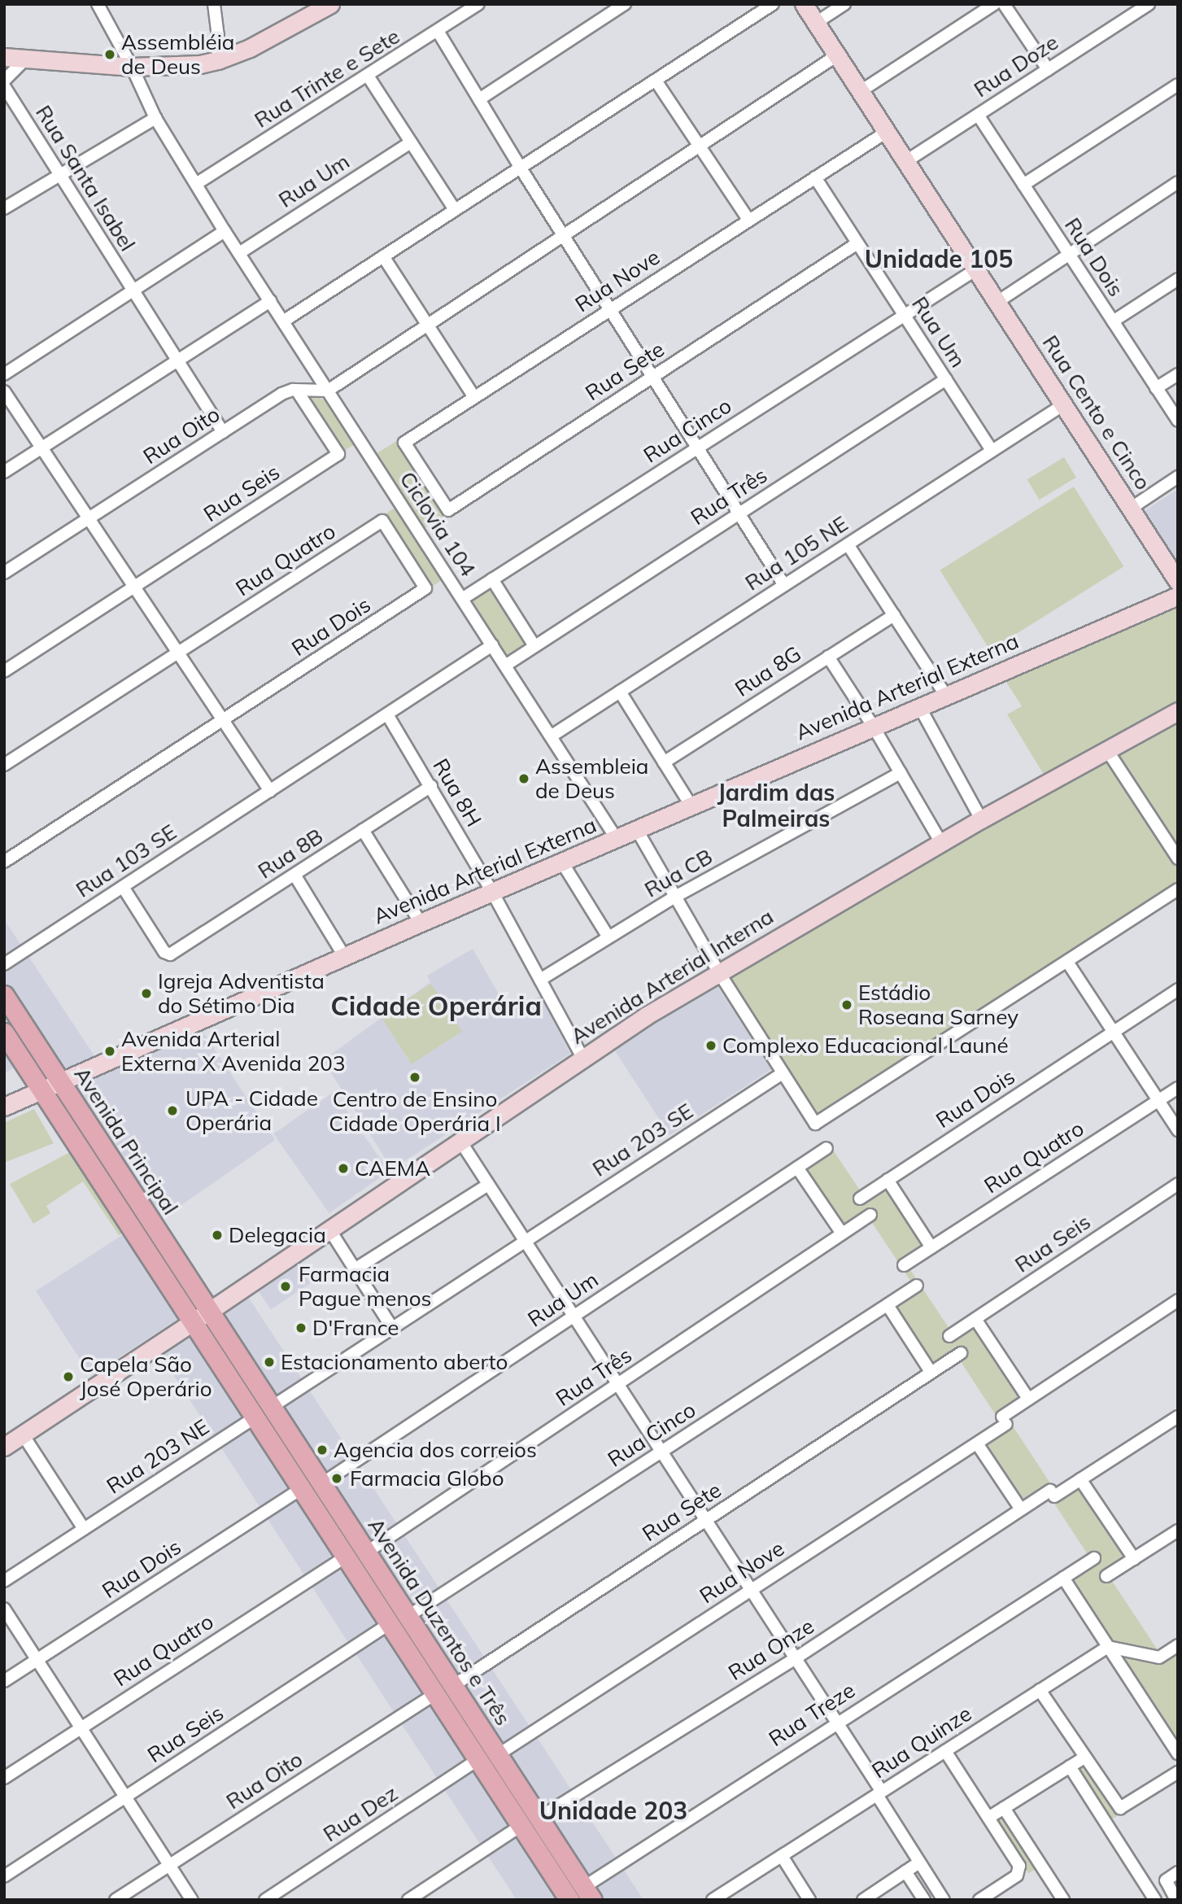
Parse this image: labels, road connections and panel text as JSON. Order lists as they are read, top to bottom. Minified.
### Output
{"streets":{"main road":["Rua Cento e Cinco","Avenida Arterial Externa","Avenida Arterial Interna","Avenida Principal","Avenida Duzentos e Três"],"street":["Rua Doze","Rua Trinte e Sete","Rua Santa Isabel","Rua Um","Rua Dois","Rua Nove","Rua Sete","Rua Cinco","Rua Oito","Rua Seis","Rua Três","Ciclovia 104","Rua 105 NE","Rua Quatro","Rua 8G","Rua 8H","Rua 8B","Rua 103 SE","Rua CB","Rua 203 SE","Rua 203 NE","Rua Onze","Rua Treze","Rua Quinze","Rua Dez"]},"crossings":[["Rua Doze","Rua Dois"],["Rua Doze","Rua Cento e Cinco"],["Rua Trinte e Sete","Ciclovia 104"],["Rua Santa Isabel","Rua Oito"],["Rua Um","Rua Nove"],["Rua Um","Rua Sete"],["Rua Um","Rua Cinco"],["Rua Um","Rua Três"],["Rua Um","Ciclovia 104"],["Rua Um","Rua 105 NE"],["Rua Um","Avenida Duzentos e Três"],["Rua Dois","Rua Quatro"],["Rua Dois","Avenida Duzentos e Três"],["Rua Nove","Rua Sete"],["Rua Nove","Rua Cento e Cinco"],["Rua Nove","Avenida Duzentos e Três"],["Rua Sete","Avenida Duzentos e Três"],["Rua Cento e Cinco","Rua 105 NE"],["Rua Cinco","Ciclovia 104"],["Rua Cinco","Avenida Duzentos e Três"],["Rua Oito","Rua Seis"],["Rua Oito","Ciclovia 104"],["Rua Oito","Avenida Duzentos e Três"],["Rua Seis","Avenida Duzentos e Três"],["Rua Três","Ciclovia 104"],["Rua Três","Avenida Duzentos e Três"],["Ciclovia 104","Rua 105 NE"],["Ciclovia 104","Avenida Arterial Externa"],["Ciclovia 104","Rua 103 SE"],["Rua Quatro","Avenida Duzentos e Três"],["Avenida Arterial Externa","Rua 8H"],["Avenida Arterial Externa","Avenida Principal"],["Rua 8H","Rua 8B"],["Rua 8H","Rua 103 SE"],["Rua 8H","Rua CB"],["Rua 8H","Avenida Arterial Interna"],["Rua 8B","Rua 103 SE"],["Avenida Arterial Interna","Avenida Principal"],["Avenida Arterial Interna","Avenida Duzentos e Três"],["Rua 203 SE","Avenida Duzentos e Três"],["Avenida Principal","Avenida Duzentos e Três"],["Rua 203 NE","Avenida Duzentos e Três"],["Avenida Duzentos e Três","Rua Onze"],["Avenida Duzentos e Três","Rua Treze"],["Avenida Duzentos e Três","Rua Dez"]],"districts":["Unidade 105","Jardim das Palmeiras","Cidade Operária","Unidade 203"],"places":["Assembléia de Deus","Assembleia de Deus","Igreja Adventista do Sétimo Dia","Estádio Roseana Sarney","Complexo Educacional Launé","Avenida Arterial Externa X Avenida 203","Centro de Ensino Cidade Operária I","UPA - Cidade Operária","CAEMA","Delegacia","Farmacia Pague menos","D'France","Estacionamento aberto","Capela São José Operário","Agencia dos correios","Farmacia Globo"]}
